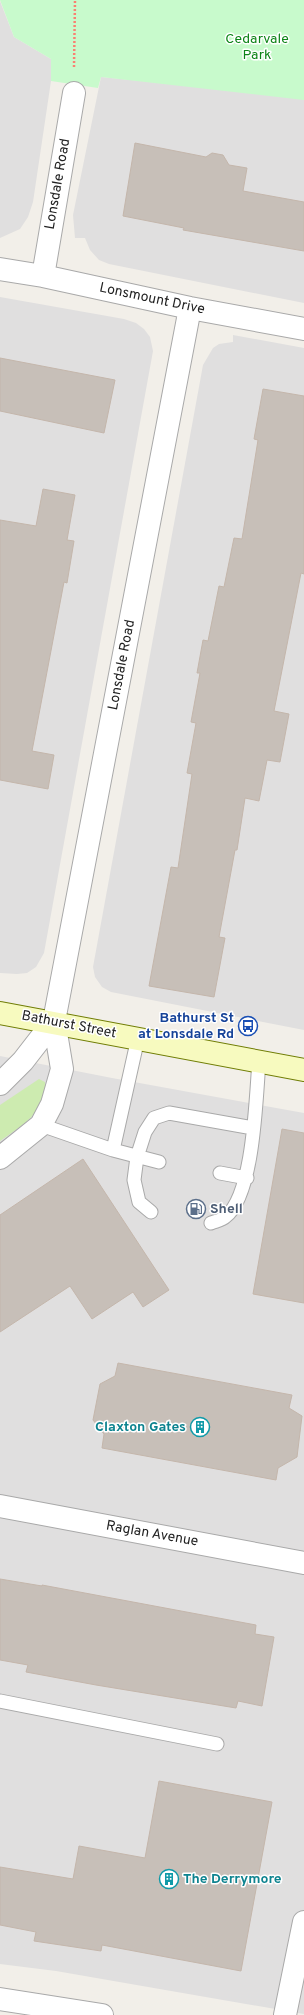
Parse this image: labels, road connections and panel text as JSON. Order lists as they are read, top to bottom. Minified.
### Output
{"streets":{"main road":["Bathurst Street"],"street":["Lonsdale Road","Lonsmount Drive","Raglan Avenue"]},"crossings":[["Lonsdale Road","Lonsmount Drive"],["Lonsdale Road","Bathurst Street"]],"parks":["Cedarvale Park"],"places":{"bus stop":["Bathurst St at Lonsdale Rd"],"fuel station":["Shell"],"building":["Claxton Gates","The Derrymore"]}}
